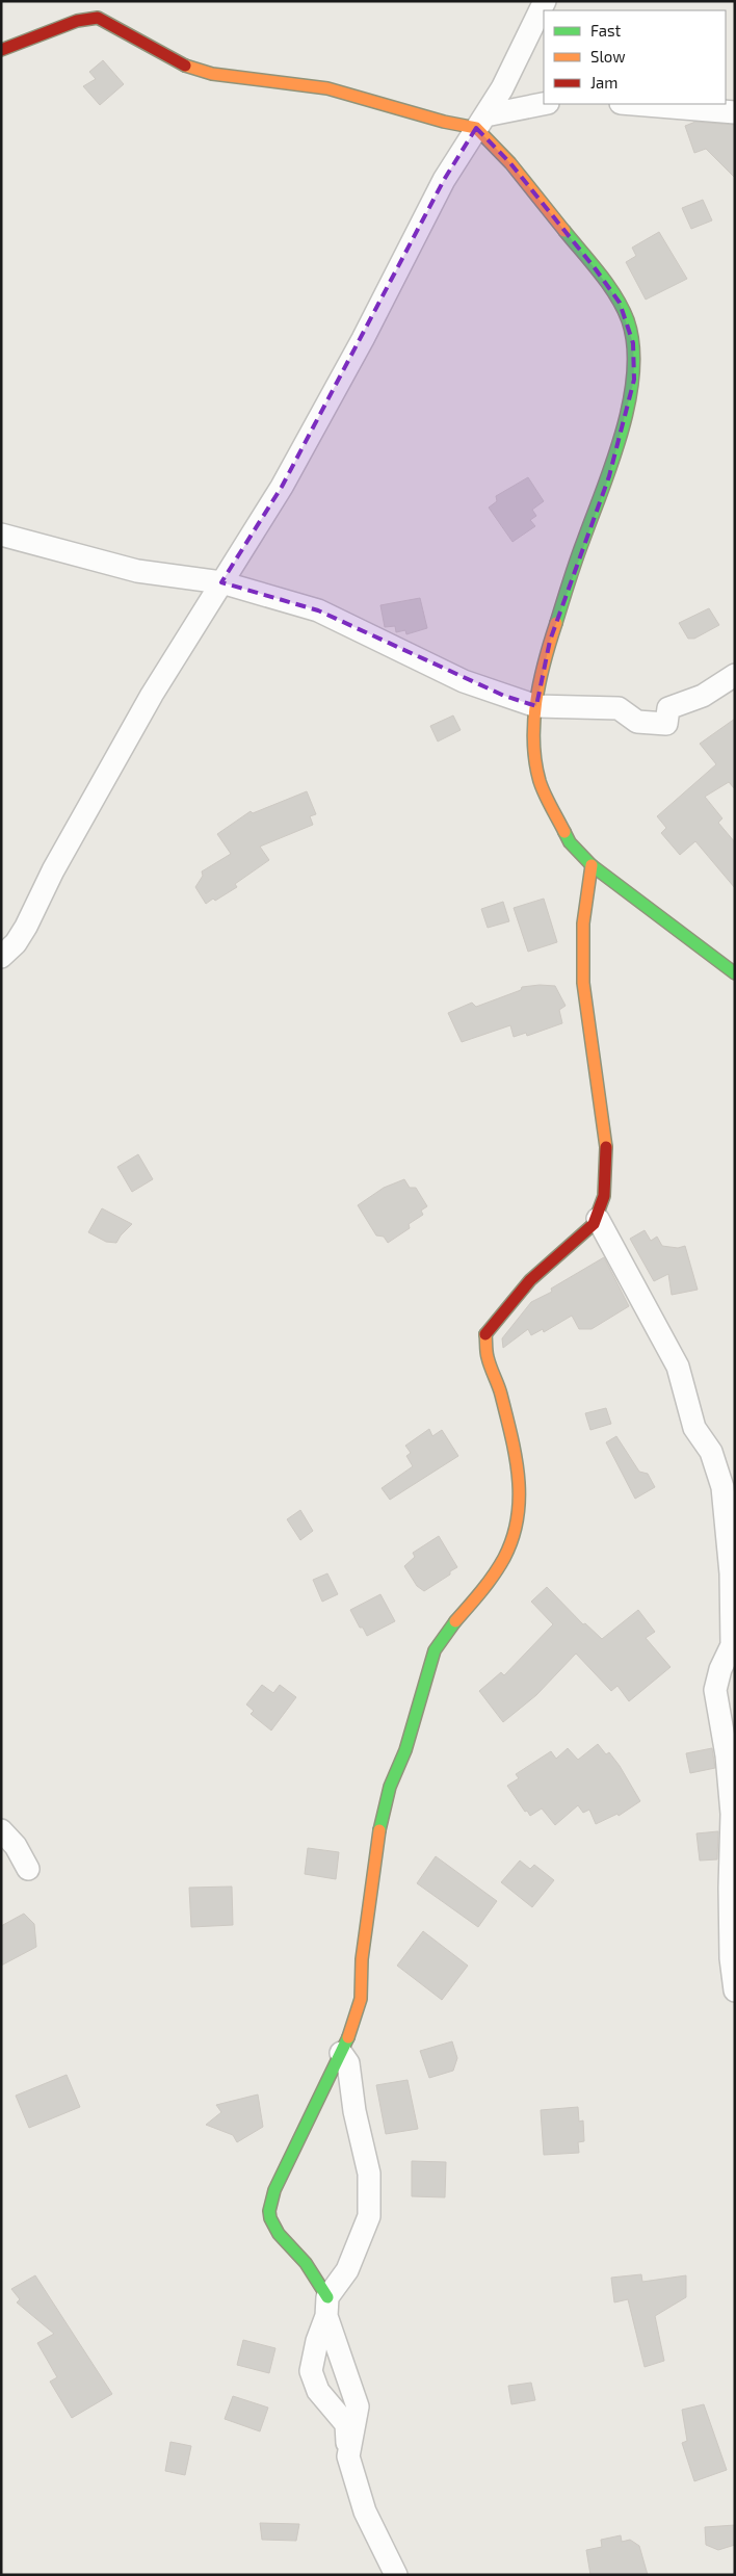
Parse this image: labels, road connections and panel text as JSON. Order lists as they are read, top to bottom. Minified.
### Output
{"legend":["Fast","Slow","Jam"]}
